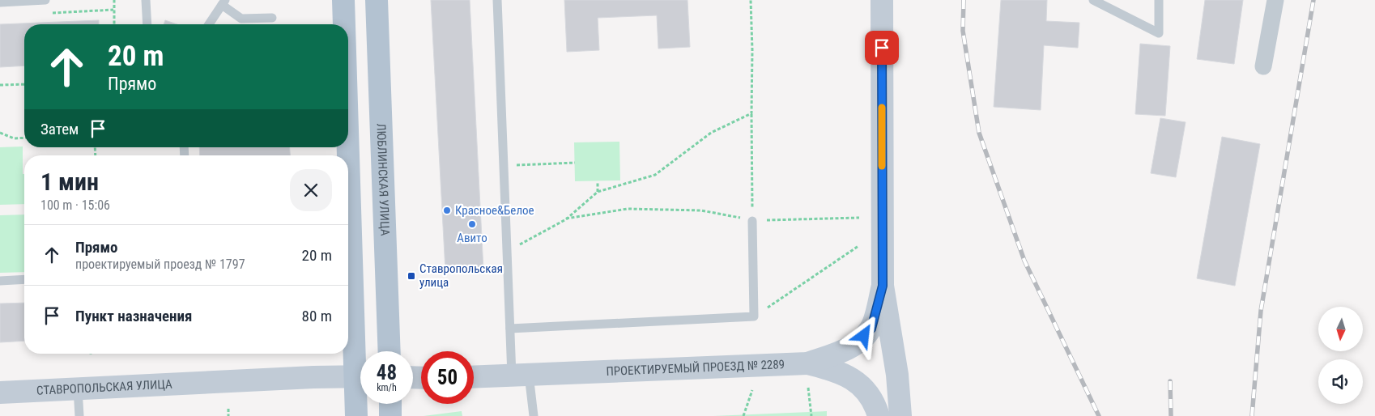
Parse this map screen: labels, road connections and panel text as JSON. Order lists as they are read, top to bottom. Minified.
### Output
{"streets":{"main road":["ЛЮБЛИНСКАЯ УЛИЦА","ПРОЕКТИРУЕМЫЙ ПРОЕЗД № 2289","СТАВРОПОЛЬСКАЯ УЛИЦА"]},"places":{"other":["Красное&Белое","Авито"],"transit":["Ставропольская улица"]},"north":"bottom","page":{"turn":["20 m","Прямо"],"then":"Затем","heading":["1 мин","100 m · 15:06"],"list":[{"name":"Прямо","note":"проектируемый проезд № 1797","value":"20 m"},{"name":"Пункт назначения","value":"80 m"}],"speed":"48 km/h","limit":"50"}}
